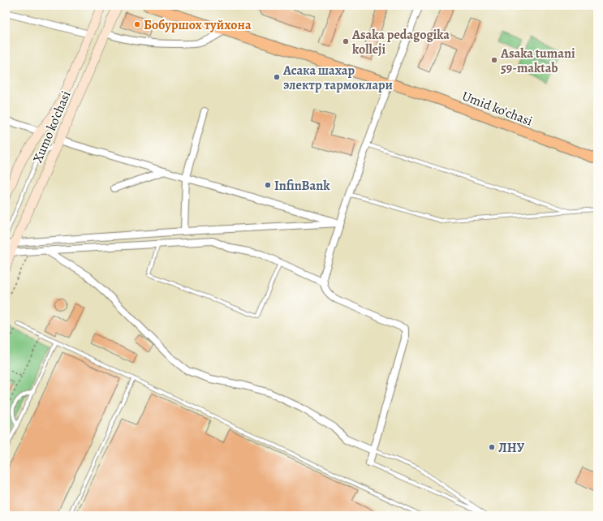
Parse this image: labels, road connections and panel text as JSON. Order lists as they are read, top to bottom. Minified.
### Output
{"streets":{"main road":["Umid ko'chasi","Xumo ko’chasi"]},"places":["Бобуршох туйхона","Asaka pedagogika kolleji","Asaka tumani 59-maktab","Асака шахар электр тармоклари","InfinBank","ЛНУ"]}
